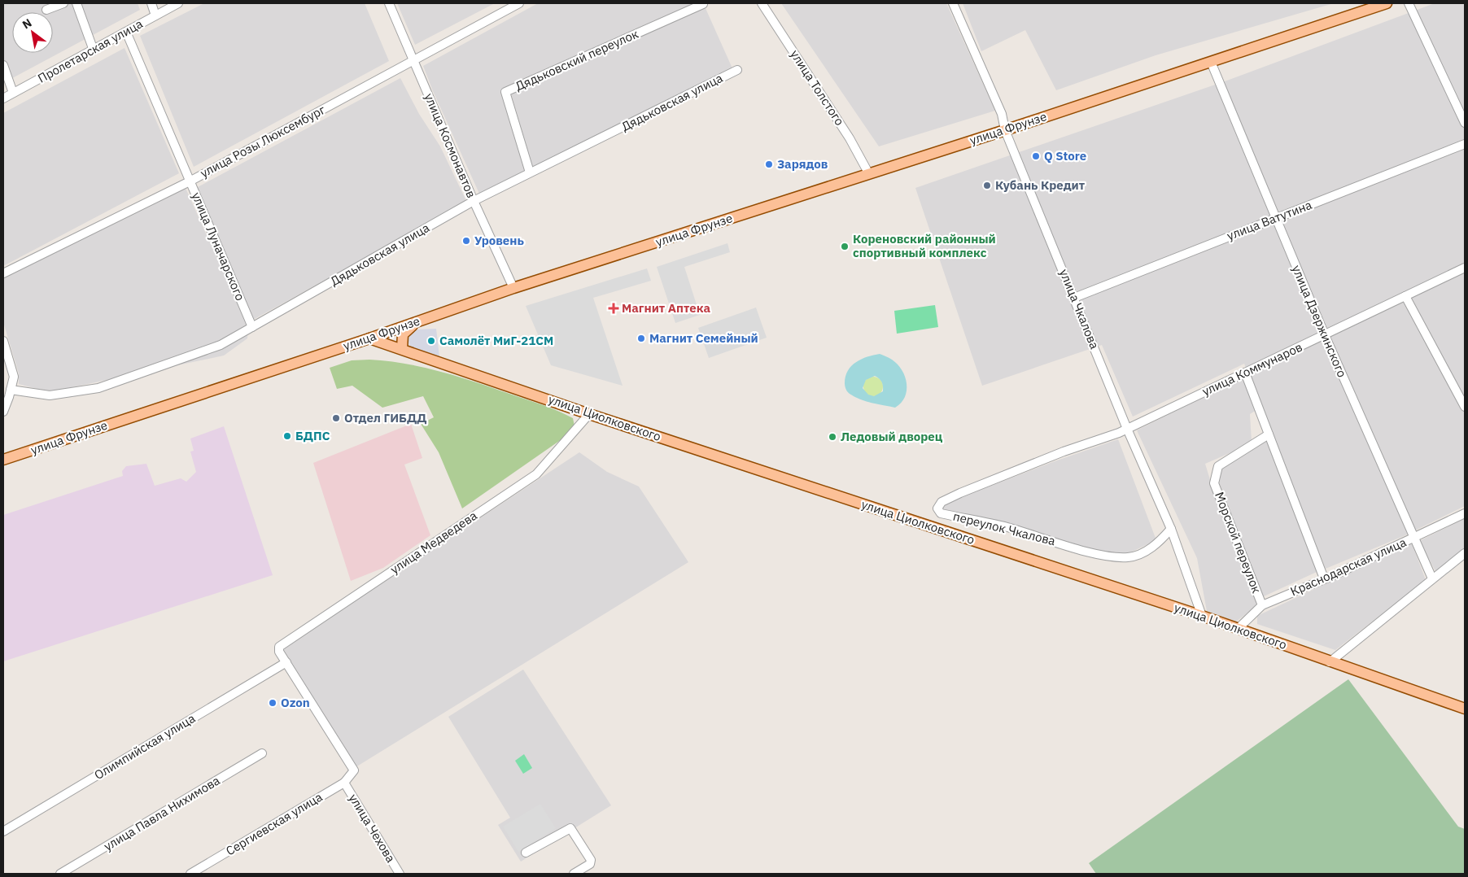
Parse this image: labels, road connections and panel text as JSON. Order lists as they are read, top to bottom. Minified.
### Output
{"streets":{"main road":["улица Фрунзе","улица Циолковского"],"street":["Пролетарская улица","Дядьковский переулок","улица Толстого","Дядьковская улица","улица Розы Люксембург","улица Космонавтов","улица Ватутина","улица Луначарского","улица Чкалова","улица Дзержинского","улица Коммунаров","переулок Чкалова","улица Медведева","Морской переулок","Краснодарская улица","Олимпийская улица","улица Павла Нихимова","Сергиевская улица","улица Чехова"]},"crossings":[["Пролетарская улица","улица Луначарского"],["Дядьковский переулок","Дядьковская улица"],["улица Толстого","улица Фрунзе"],["Дядьковская улица","улица Космонавтов"],["Дядьковская улица","улица Луначарского"],["улица Фрунзе","улица Космонавтов"],["улица Фрунзе","улица Чкалова"],["улица Фрунзе","улица Дзержинского"],["улица Фрунзе","улица Циолковского"],["улица Розы Люксембург","улица Космонавтов"],["улица Розы Люксембург","улица Луначарского"],["улица Ватутина","улица Чкалова"],["улица Ватутина","улица Дзержинского"],["улица Чкалова","улица Коммунаров"],["улица Чкалова","улица Циолковского"],["улица Чкалова","переулок Чкалова"],["улица Дзержинского","улица Коммунаров"],["улица Дзержинского","Краснодарская улица"],["улица Коммунаров","переулок Чкалова"],["улица Циолковского","улица Медведева"],["улица Циолковского","Краснодарская улица"],["улица Медведева","Олимпийская улица"],["улица Медведева","Сергиевская улица"],["Морской переулок","Краснодарская улица"],["Олимпийская улица","Сергиевская улица"],["Сергиевская улица","улица Чехова"]],"places":{"other":["Q Store","Зарядов","Кубань Кредит","Уровень","Кореновский районный спортивный комплекс","Магнит Семейный","Самолёт МиГ-21СМ","Отдел ГИБДД","БДПС","Ледовый дворец","Ozon"],"health":["Магнит Аптека"]},"north":"top left"}
